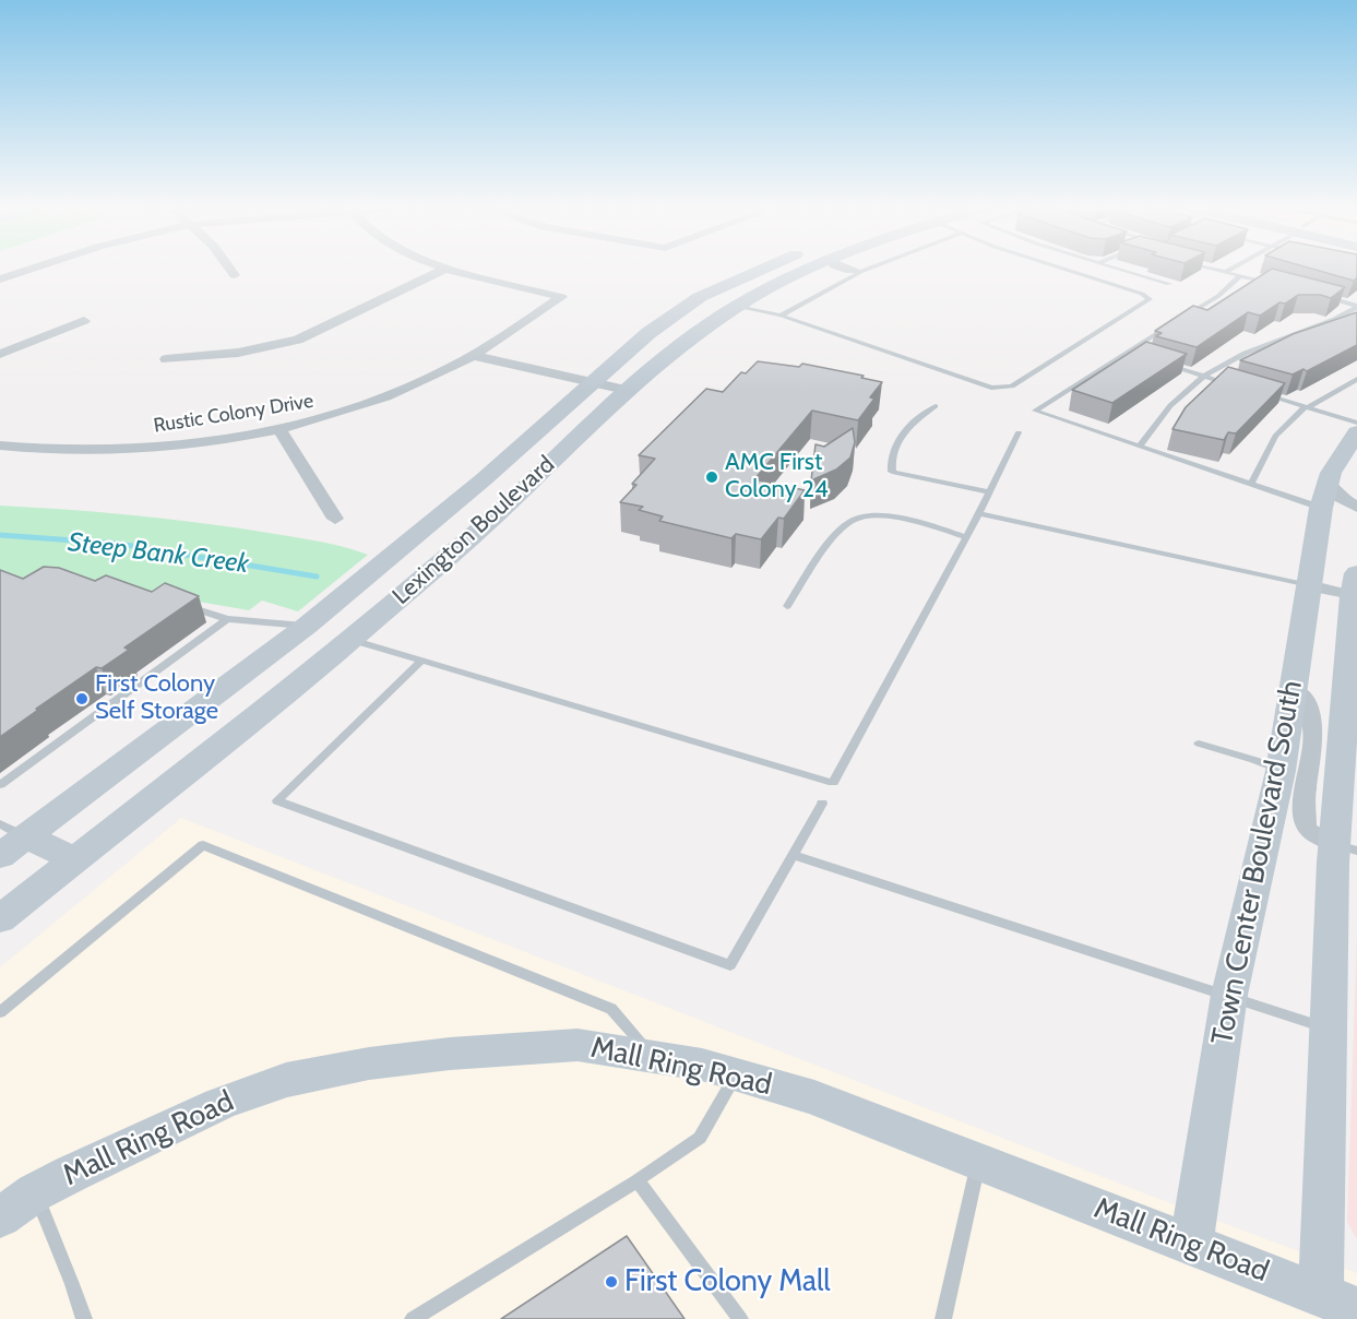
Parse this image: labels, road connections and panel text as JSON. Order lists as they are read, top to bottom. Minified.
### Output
{"streets":{"main road":["Lexington Boulevard","Town Center Boulevard South","Mall Ring Road"],"street":["Rustic Colony Drive"]},"crossings":[["Town Center Boulevard South","Mall Ring Road"]],"water":["Steep Bank Creek"],"places":["AMC First Colony 24","First Colony Self Storage","First Colony Mall"]}
